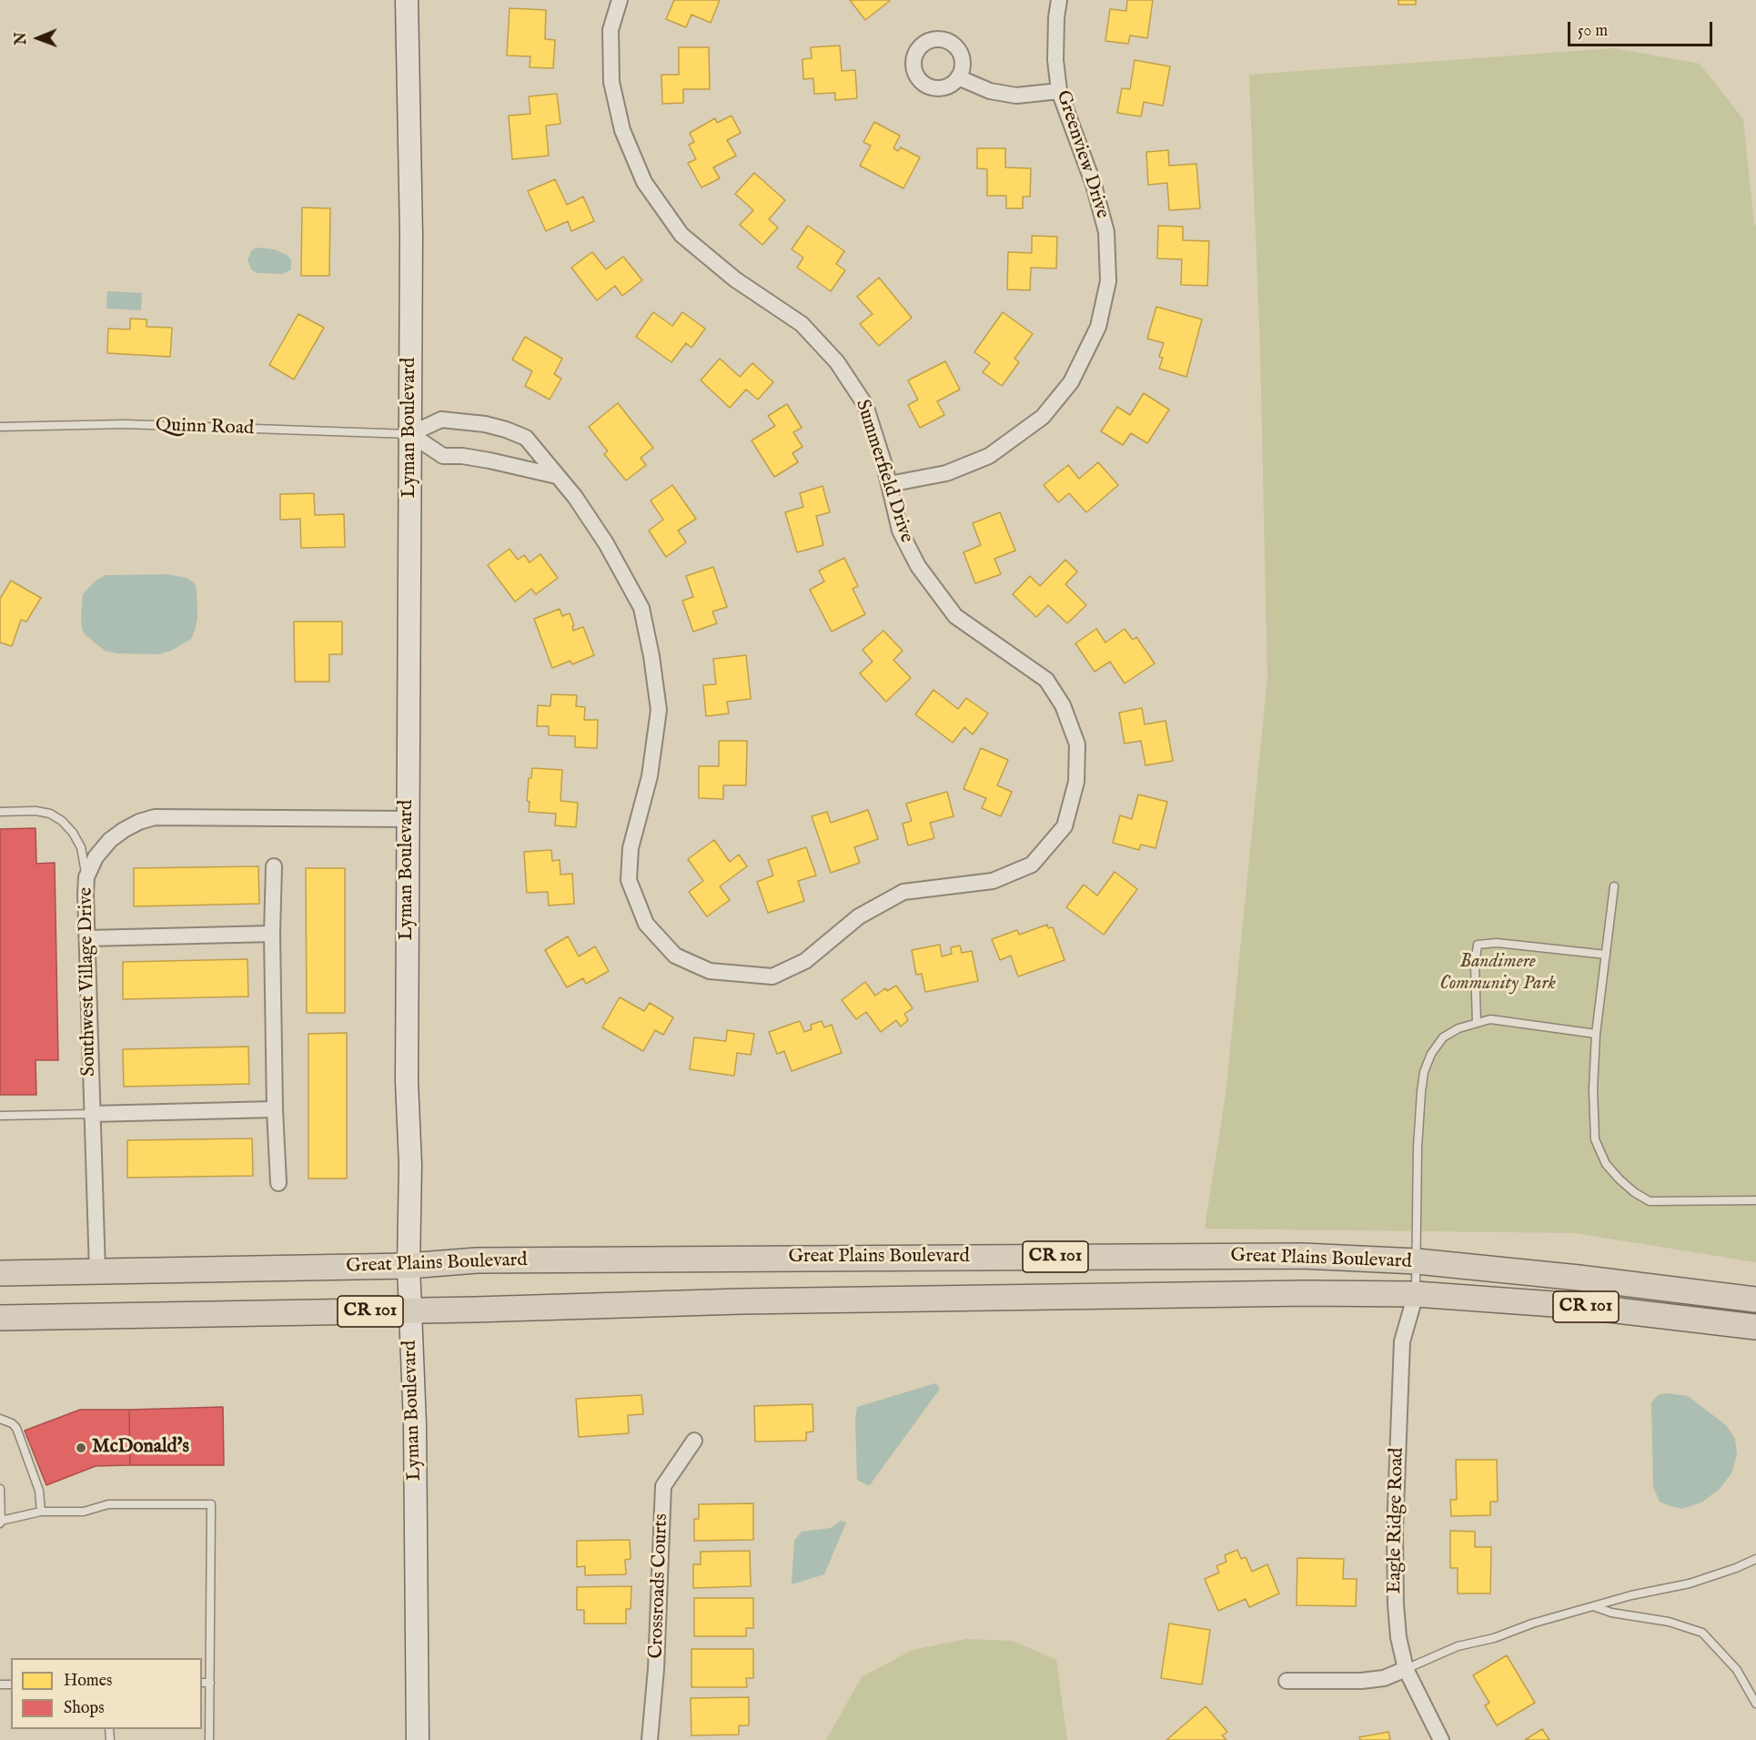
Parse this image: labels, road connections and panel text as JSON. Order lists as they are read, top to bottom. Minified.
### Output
{"streets":{"main road":["CR 101","Great Plains Boulevard"],"street":["Greenview Drive","Lyman Boulevard","Summerfield Drive","Southwest Village Drive","Eagle Ridge Road","Crossroads Courts"],"lane":["Quinn Road"]},"crossings":[["Greenview Drive","Summerfield Drive"],["Quinn Road","Lyman Boulevard"],["Quinn Road","Summerfield Drive"],["Lyman Boulevard","Summerfield Drive"],["Lyman Boulevard","Southwest Village Drive"],["Lyman Boulevard","Great Plains Boulevard"],["Southwest Village Drive","Great Plains Boulevard"],["Great Plains Boulevard","Eagle Ridge Road"]],"parks":["Bandimere Community Park"],"places":["McDonald's"],"legend":["Homes","Shops"],"scale_bar":"50 m","north":"left"}
